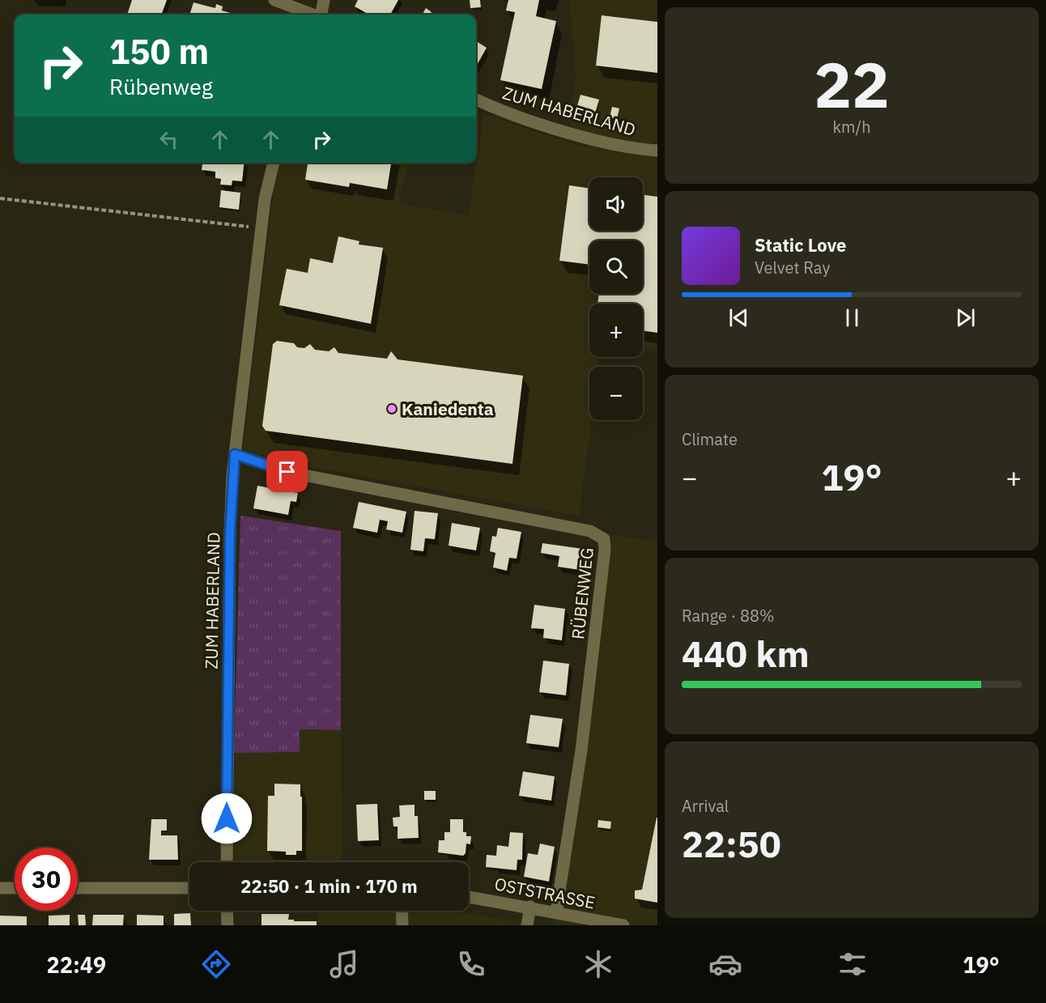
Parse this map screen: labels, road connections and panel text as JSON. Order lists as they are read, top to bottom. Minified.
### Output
{"streets":{"street":["ZUM HABERLAND","RÜBENWEG","OSTSTRASSE"]},"crossings":[["ZUM HABERLAND","RÜBENWEG"],["RÜBENWEG","OSTSTRASSE"]],"places":["Kaniedenta"],"page":{"tile":[["22","km/h"],"Climate",["Range · 88%","440 km"],["Arrival","22:50"]],"turn":["150 m","Rübenweg"],"map_buttons":["+","−"],"song":["Static Love","Velvet Ray"],"heat":["−","19°","+"],"limit":"30","trip":"22:50 · 1 min · 170 m","tabs":["22:49","19°"]}}
